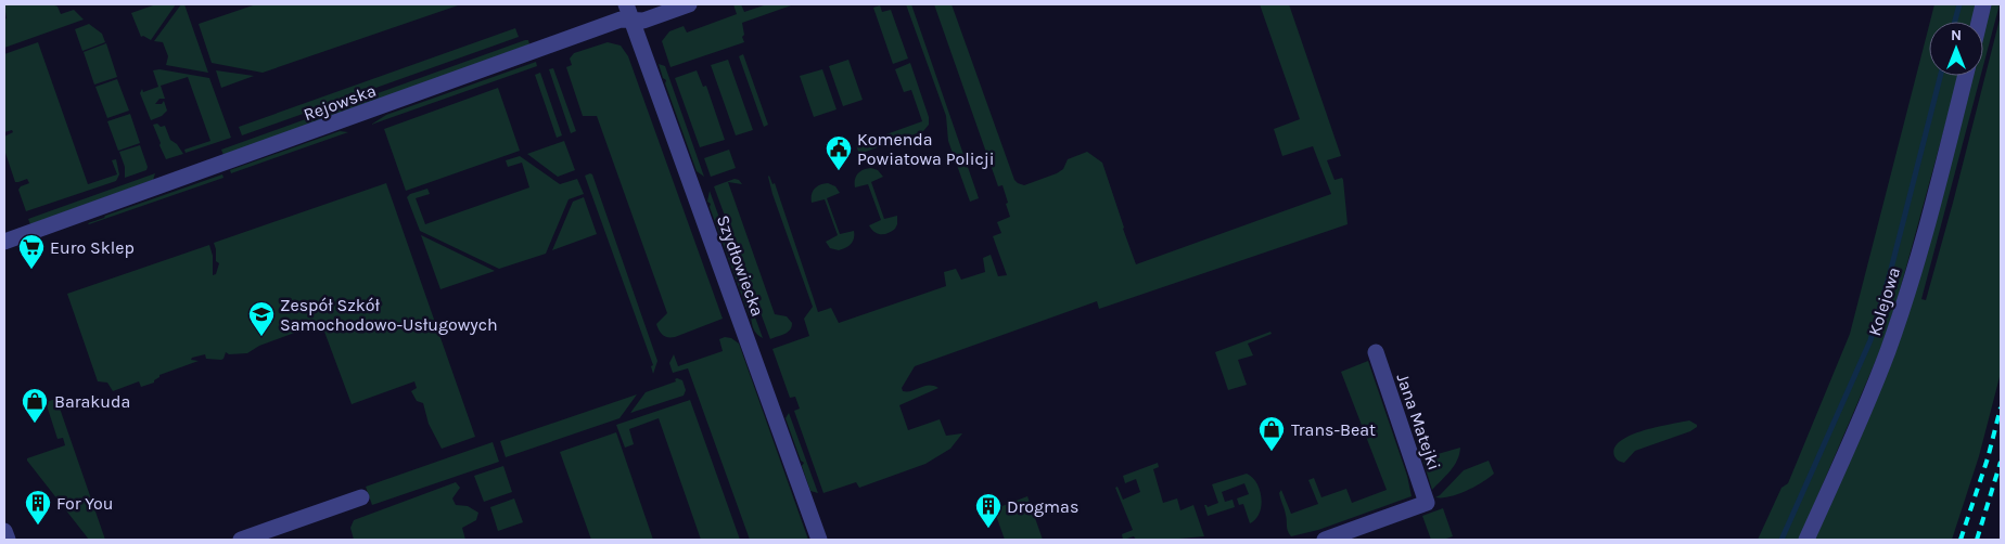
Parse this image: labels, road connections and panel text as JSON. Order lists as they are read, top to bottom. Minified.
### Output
{"streets":{"street":["Rejowska","Szydłowiecka","Kolejowa","Jana Matejki"]},"crossings":[["Rejowska","Szydłowiecka"]],"places":{"public building":["Komenda Powiatowa Policji"],"supermarket":["Euro Sklep"],"school or university":["Zespół Szkół Samochodowo-Usługowych"],"shop":["Barakuda","Trans-Beat"],"building":["For You","Drogmas"]},"north":"top"}
